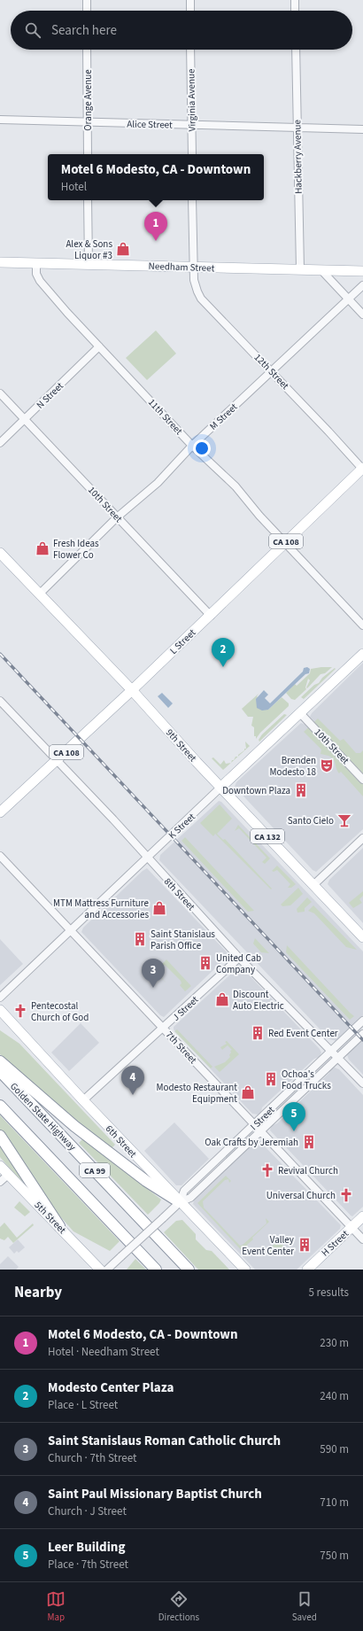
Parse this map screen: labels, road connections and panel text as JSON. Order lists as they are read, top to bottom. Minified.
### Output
{"streets":{"highway":["Golden State Highway","CA 99"],"main road":["Needham Street","CA 108","L Street","9th Street","K Street","CA 132","6th Street","5th Street","H Street"],"street":["Orange Avenue","Virginia Avenue","Alice Street","Hackberry Avenue","12th Street","N Street","11th Street","M Street","10th Street","8th Street","J Street","7th Street","I Street"]},"crossings":[["Orange Avenue","Alice Street"],["Virginia Avenue","Alice Street"],["Alice Street","Hackberry Avenue"],["Hackberry Avenue","Needham Street"],["Needham Street","12th Street"],["Needham Street","11th Street"],["12th Street","M Street"],["12th Street","L Street"],["N Street","11th Street"],["N Street","10th Street"],["11th Street","M Street"],["11th Street","L Street"],["M Street","10th Street"],["M Street","9th Street"],["10th Street","L Street"],["10th Street","K Street"],["L Street","9th Street"],["L Street","8th Street"],["9th Street","K Street"],["K Street","8th Street"],["K Street","7th Street"],["8th Street","J Street"],["8th Street","I Street"],["J Street","7th Street"],["J Street","6th Street"],["7th Street","I Street"],["7th Street","H Street"],["I Street","6th Street"]],"places":{"shop":["Alex & Sons Liquor #3","Fresh Ideas Flower Co","MTM Mattress Furniture and Accessories","Discount Auto Electric","Modesto Restaurant Equipment"],"theatre":["Brenden Modesto 18"],"building":["Downtown Plaza","Saint Stanislaus Parish Office","United Cab Company","Red Event Center","Ochoa's Food Trucks","Oak Crafts by Jeremiah","Valley Event Center"],"bar":["Santo Cielo"],"church":["Pentecostal Church of God","Revival Church","Universal Church"]},"page":{"search":"Search here","popup":["Motel 6 Modesto, CA - Downtown","Hotel"],"pins":["1","2","3","4","5"],"heading":["Nearby","5 results"],"list":[{"mark":"1","name":"Motel 6 Modesto, CA - Downtown","note":"Hotel · Needham Street","value":"230 m"},{"mark":"2","name":"Modesto Center Plaza","note":"Place · L Street","value":"240 m"},{"mark":"3","name":"Saint Stanislaus Roman Catholic Church","note":"Church · 7th Street","value":"590 m"},{"mark":"4","name":"Saint Paul Missionary Baptist Church","note":"Church · J Street","value":"710 m"},{"mark":"5","name":"Leer Building","note":"Place · 7th Street","value":"750 m"}],"nav":["Map","Directions","Saved"]}}
